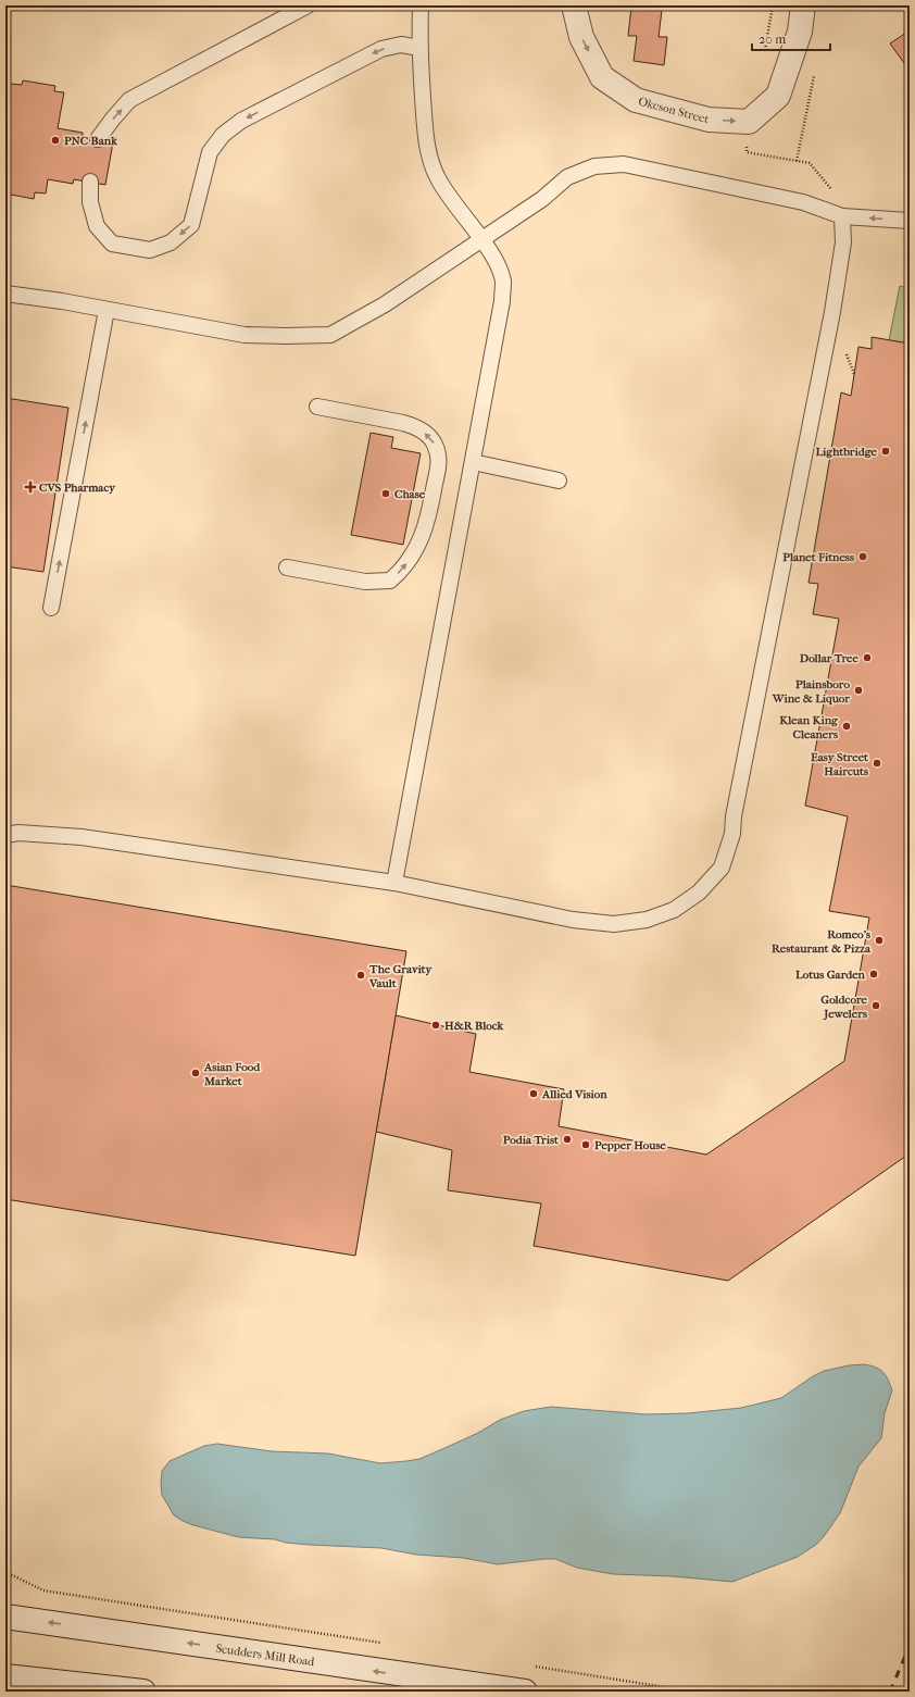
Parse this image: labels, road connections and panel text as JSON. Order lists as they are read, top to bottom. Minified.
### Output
{"streets":{"main road":["Okeson Street","Scudders Mill Road"]},"one_way":["Scudders Mill Road"],"places":{"other":["PNC Bank","Lightbridge","Chase","Planet Fitness","Dollar Tree","Plainsboro Wine & Liquor","Klean King Cleaners","Easy Street Haircuts","Romeo's Restaurant & Pizza","Lotus Garden","The Gravity Vault","Goldcore Jewelers","H&R Block","Asian Food Market","Allied Vision","Podia Trist","Pepper House"],"health":["CVS Pharmacy"]},"scale_bar":"20 m"}
